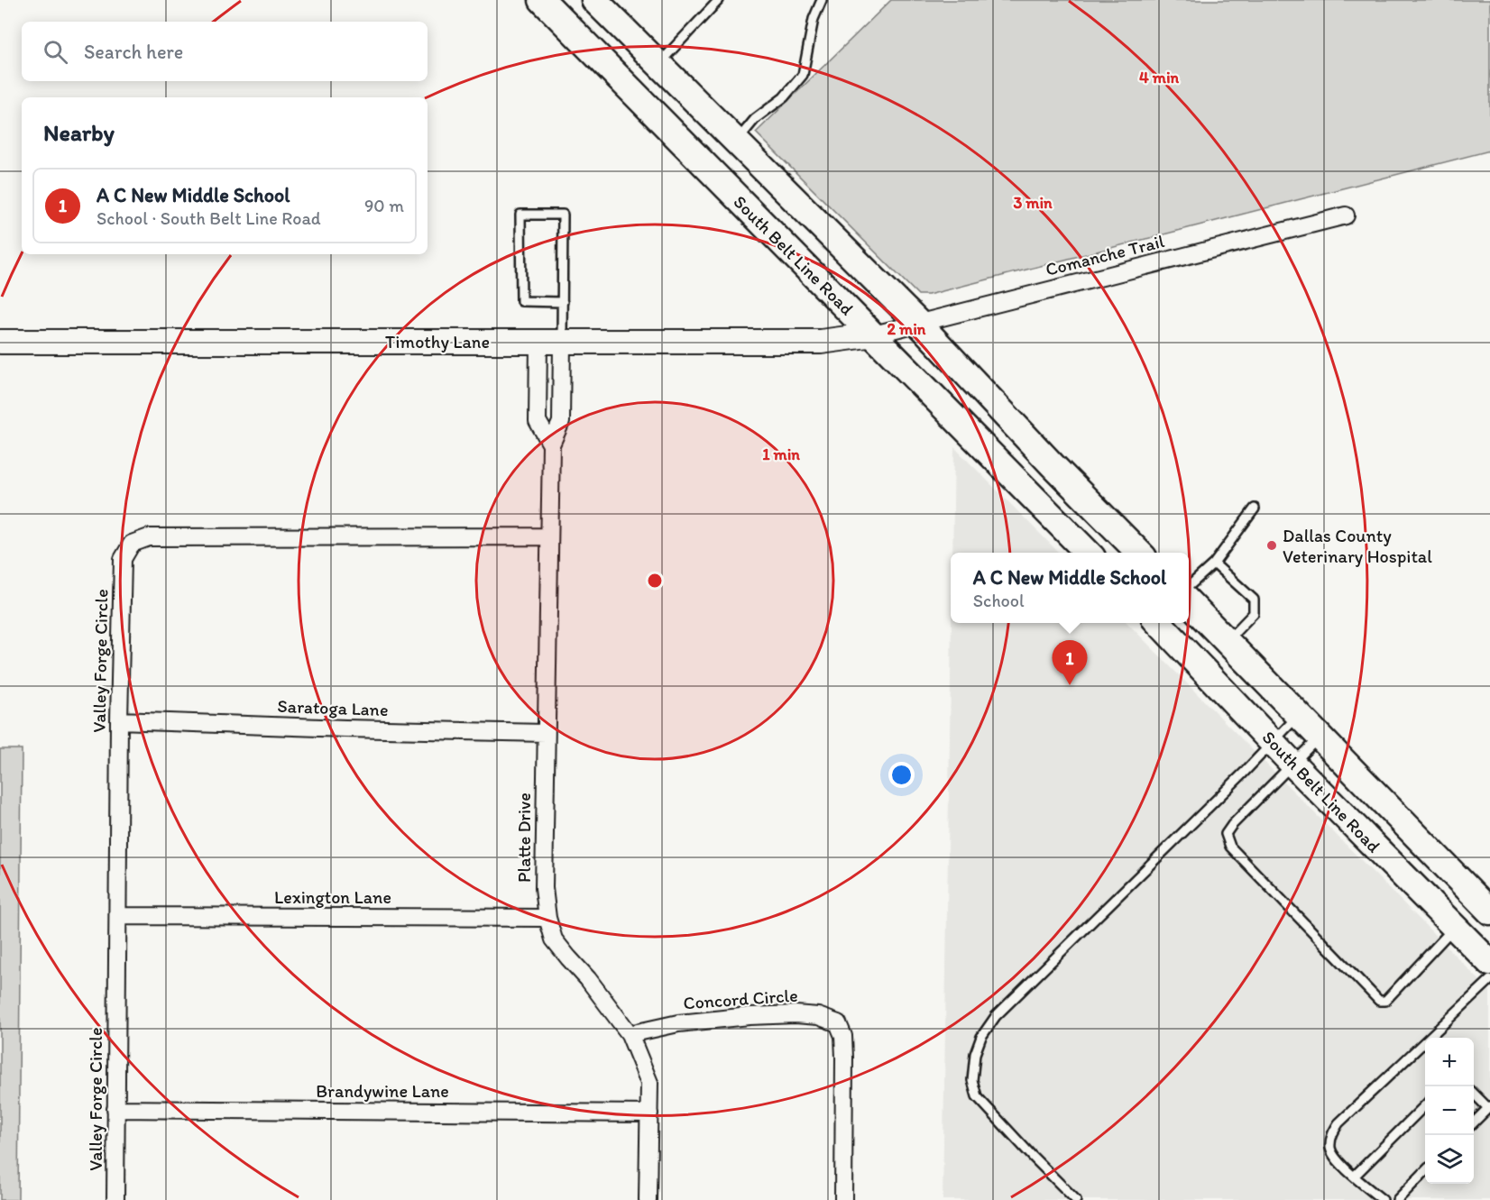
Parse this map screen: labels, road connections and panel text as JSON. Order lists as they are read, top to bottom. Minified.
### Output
{"streets":{"main road":["South Belt Line Road"],"street":["Comanche Trail","Timothy Lane","Valley Forge Circle","Saratoga Lane","Platte Drive","Lexington Lane","Concord Circle","Brandywine Lane"]},"crossings":[["South Belt Line Road","Comanche Trail"],["South Belt Line Road","Timothy Lane"],["Comanche Trail","Timothy Lane"],["Timothy Lane","Platte Drive"],["Valley Forge Circle","Saratoga Lane"],["Valley Forge Circle","Platte Drive"],["Valley Forge Circle","Lexington Lane"],["Valley Forge Circle","Brandywine Lane"],["Saratoga Lane","Platte Drive"],["Platte Drive","Lexington Lane"],["Platte Drive","Concord Circle"],["Platte Drive","Brandywine Lane"]],"places":["Dallas County Veterinary Hospital"],"page":{"search":"Search here","heading":"Nearby","list":[{"mark":"1","name":"A C New Middle School","note":"School · South Belt Line Road","value":"90 m"}],"popup":["A C New Middle School","School"],"pins":"1","map_buttons":["+","−"]},"rings":["4 min","3 min","2 min","1 min"]}
